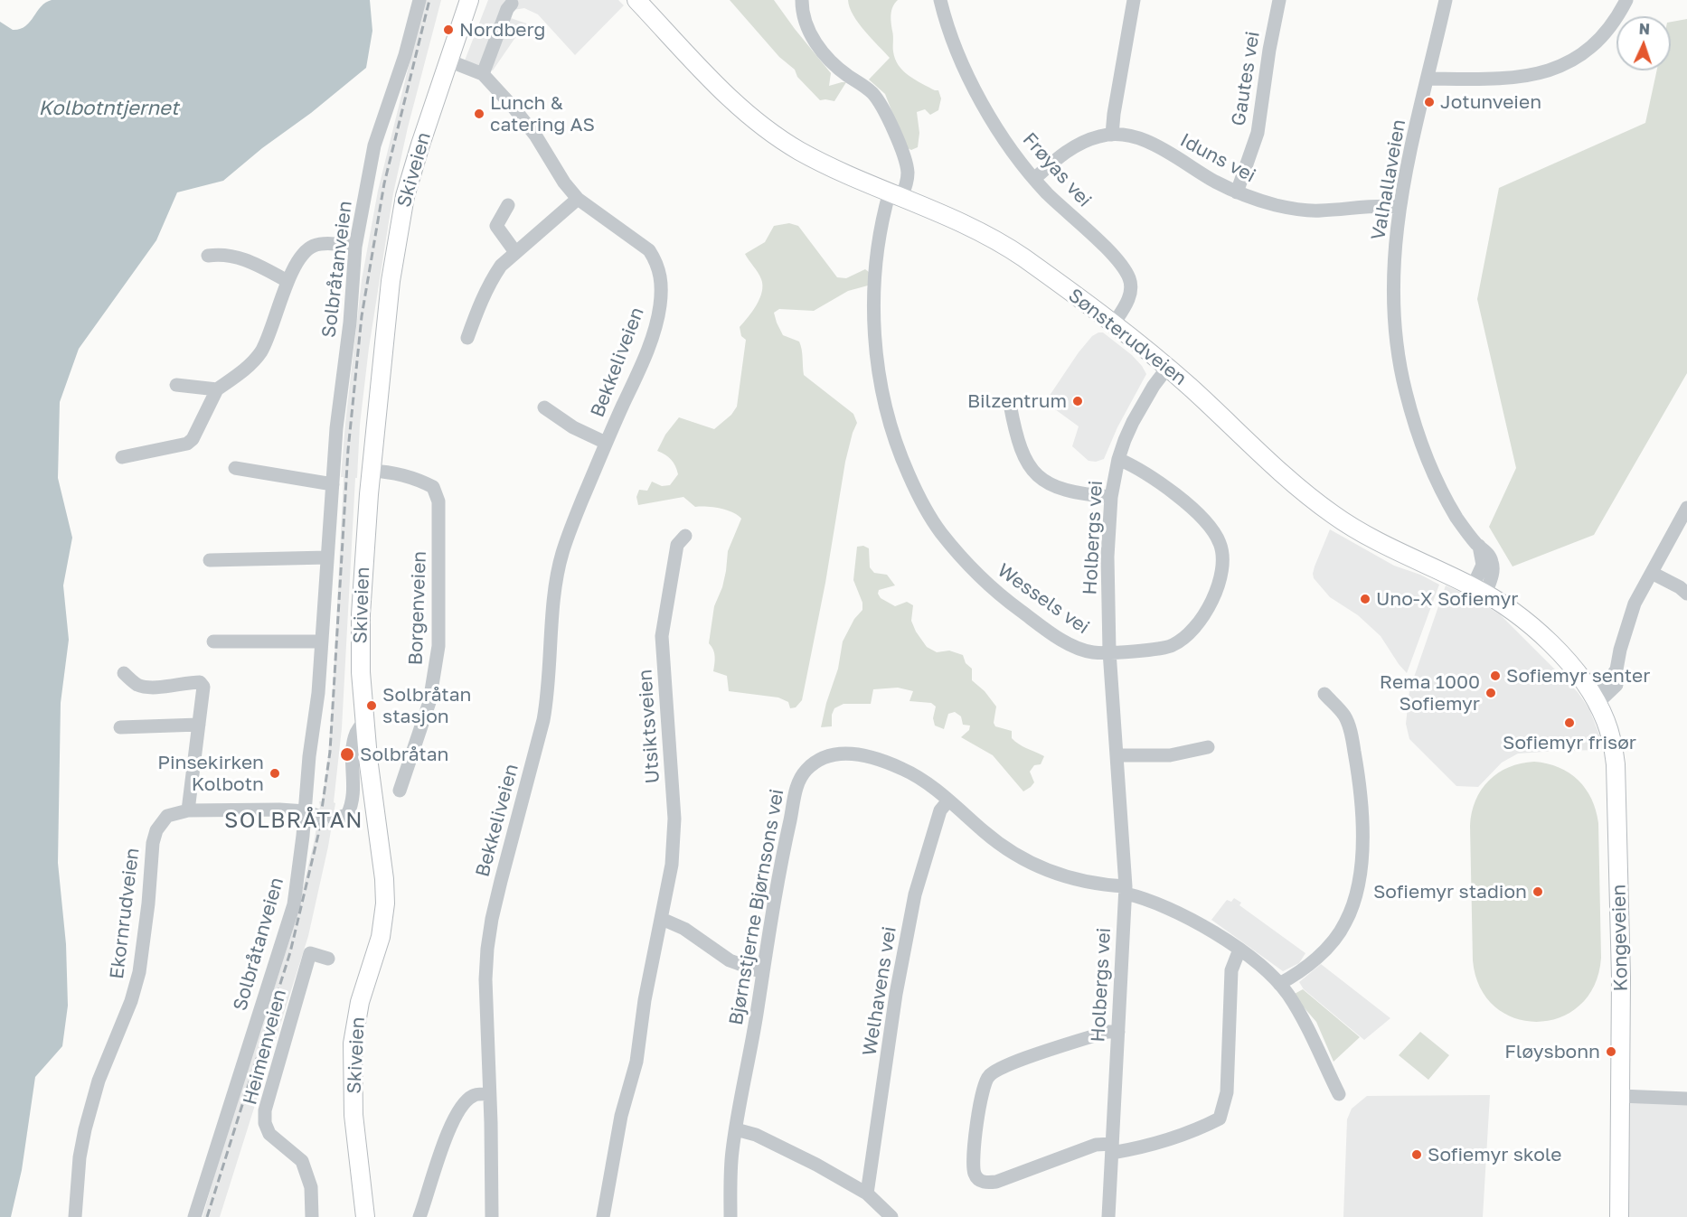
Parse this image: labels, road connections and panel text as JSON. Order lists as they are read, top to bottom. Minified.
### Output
{"streets":{"main road":["Skiveien","Sønsterudveien","Kongeveien"],"street":["Gautes vei","Iduns vei","Frøyas vei","Valhallaveien","Solbråtanveien","Bekkeliveien","Holbergs vei","Wessels vei","Borgenveien","Utsiktsveien","Bjørnstjerne Bjørnsons vei","Ekornrudveien","Welhavens vei","Heimenveien"]},"crossings":[["Gautes vei","Iduns vei"],["Iduns vei","Frøyas vei"],["Iduns vei","Valhallaveien"],["Skiveien","Bekkeliveien"],["Skiveien","Borgenveien"],["Frøyas vei","Sønsterudveien"],["Valhallaveien","Sønsterudveien"],["Sønsterudveien","Holbergs vei"],["Sønsterudveien","Wessels vei"],["Sønsterudveien","Kongeveien"],["Holbergs vei","Wessels vei"],["Holbergs vei","Bjørnstjerne Bjørnsons vei"],["Bjørnstjerne Bjørnsons vei","Welhavens vei"]],"districts":["SOLBRÅTAN"],"water":["Kolbotntjernet"],"places":["Nordberg","Jotunveien","Lunch & catering AS","Bilzentrum","Uno-X Sofiemyr","Sofiemyr senter","Rema 1000 Sofiemyr","Solbråtan stasjon","Sofiemyr frisør","Solbråtan","Pinsekirken Kolbotn","Sofiemyr stadion","Fløysbonn","Sofiemyr skole"],"north":"top"}
